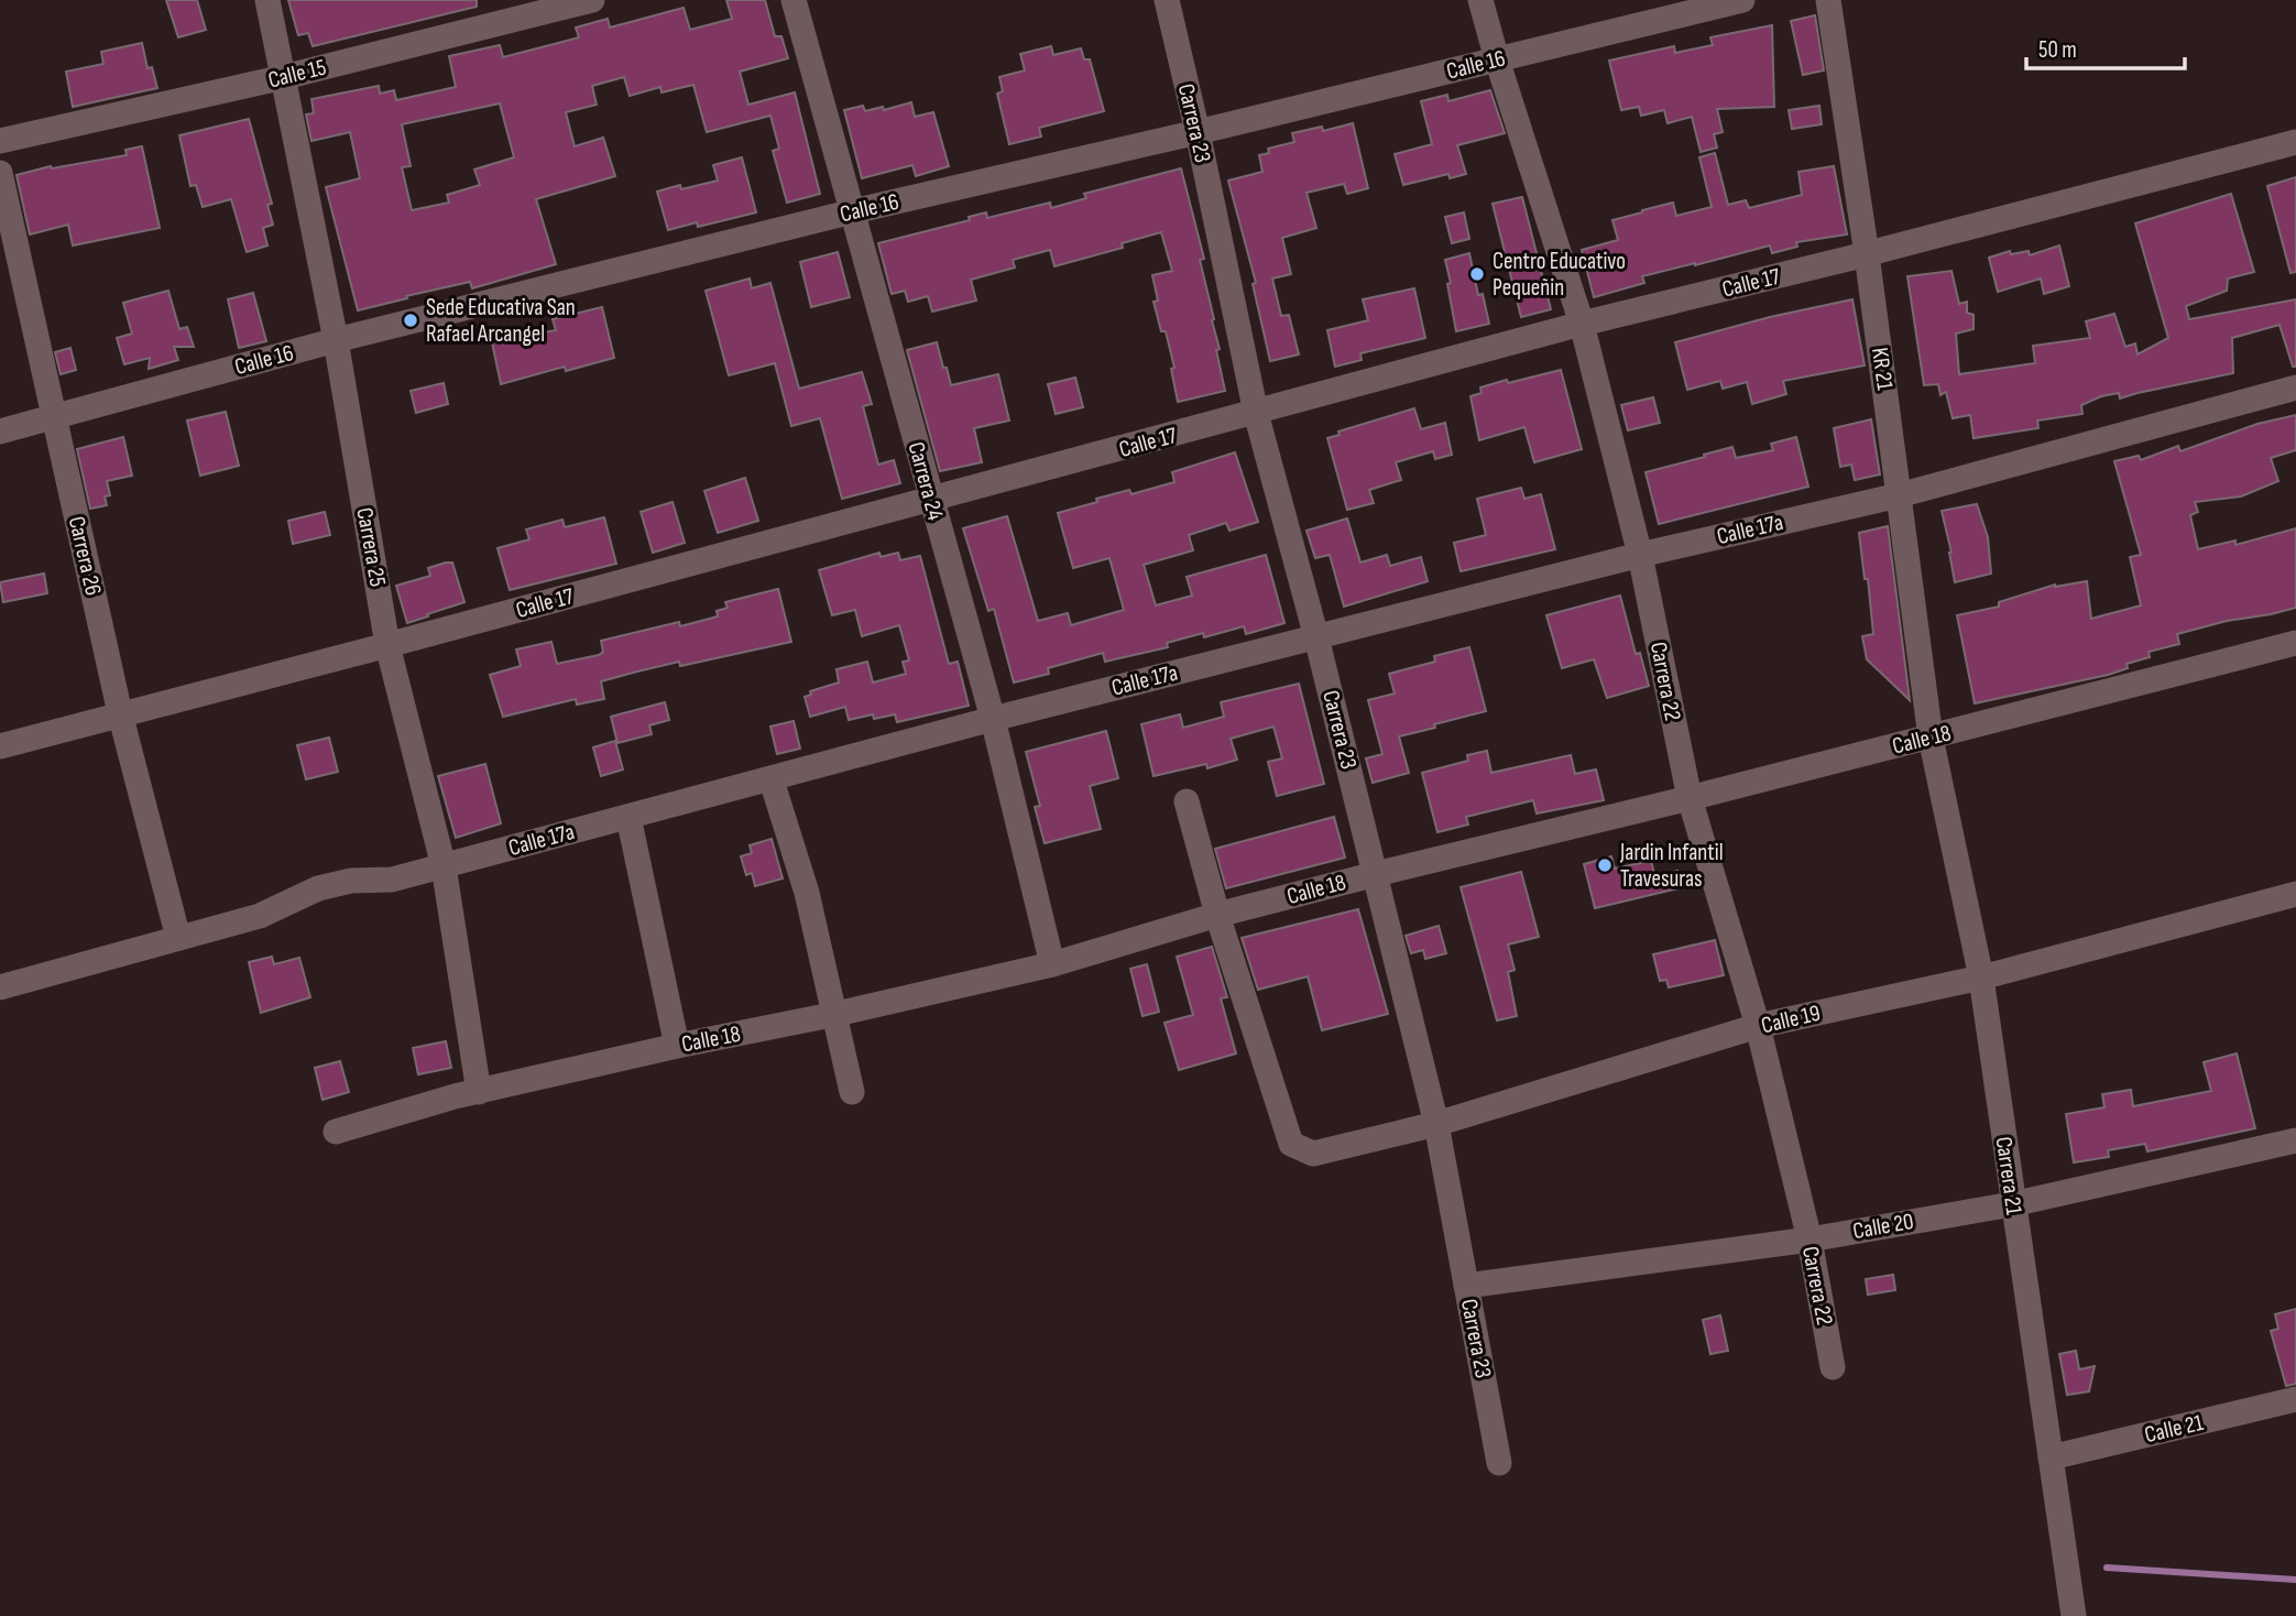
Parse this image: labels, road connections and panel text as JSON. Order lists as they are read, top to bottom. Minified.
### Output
{"streets":{"street":["Calle 16","Calle 15","Carrera 23","Calle 17","KR 21","Carrera 24","Calle 17a","Carrera 25","Carrera 26","Carrera 22","Calle 18","Calle 19","Carrera 21","Calle 20","Calle 21"]},"crossings":[["Calle 16","Carrera 23"],["Calle 16","Carrera 24"],["Calle 16","Carrera 25"],["Calle 16","Carrera 26"],["Calle 16","Carrera 22"],["Calle 15","Carrera 25"],["Carrera 23","Calle 17"],["Carrera 23","Calle 17a"],["Carrera 23","Calle 18"],["Carrera 23","Calle 19"],["Carrera 23","Calle 20"],["Calle 17","KR 21"],["Calle 17","Carrera 24"],["Calle 17","Carrera 25"],["Calle 17","Carrera 26"],["Calle 17","Carrera 22"],["KR 21","Calle 17a"],["KR 21","Calle 18"],["KR 21","Carrera 21"],["Carrera 24","Calle 17a"],["Carrera 24","Calle 18"],["Calle 17a","Carrera 25"],["Calle 17a","Carrera 26"],["Calle 17a","Carrera 22"],["Carrera 25","Calle 18"],["Carrera 22","Calle 18"],["Carrera 22","Calle 19"],["Carrera 22","Calle 20"],["Calle 18","Calle 19"],["Calle 18","Carrera 21"],["Calle 19","Carrera 21"],["Carrera 21","Calle 20"],["Carrera 21","Calle 21"]],"places":["Centro Educativo Pequeñin","Sede Educativa San Rafael Arcangel","Jardin Infantil Travesuras"],"scale_bar":"50 m"}
